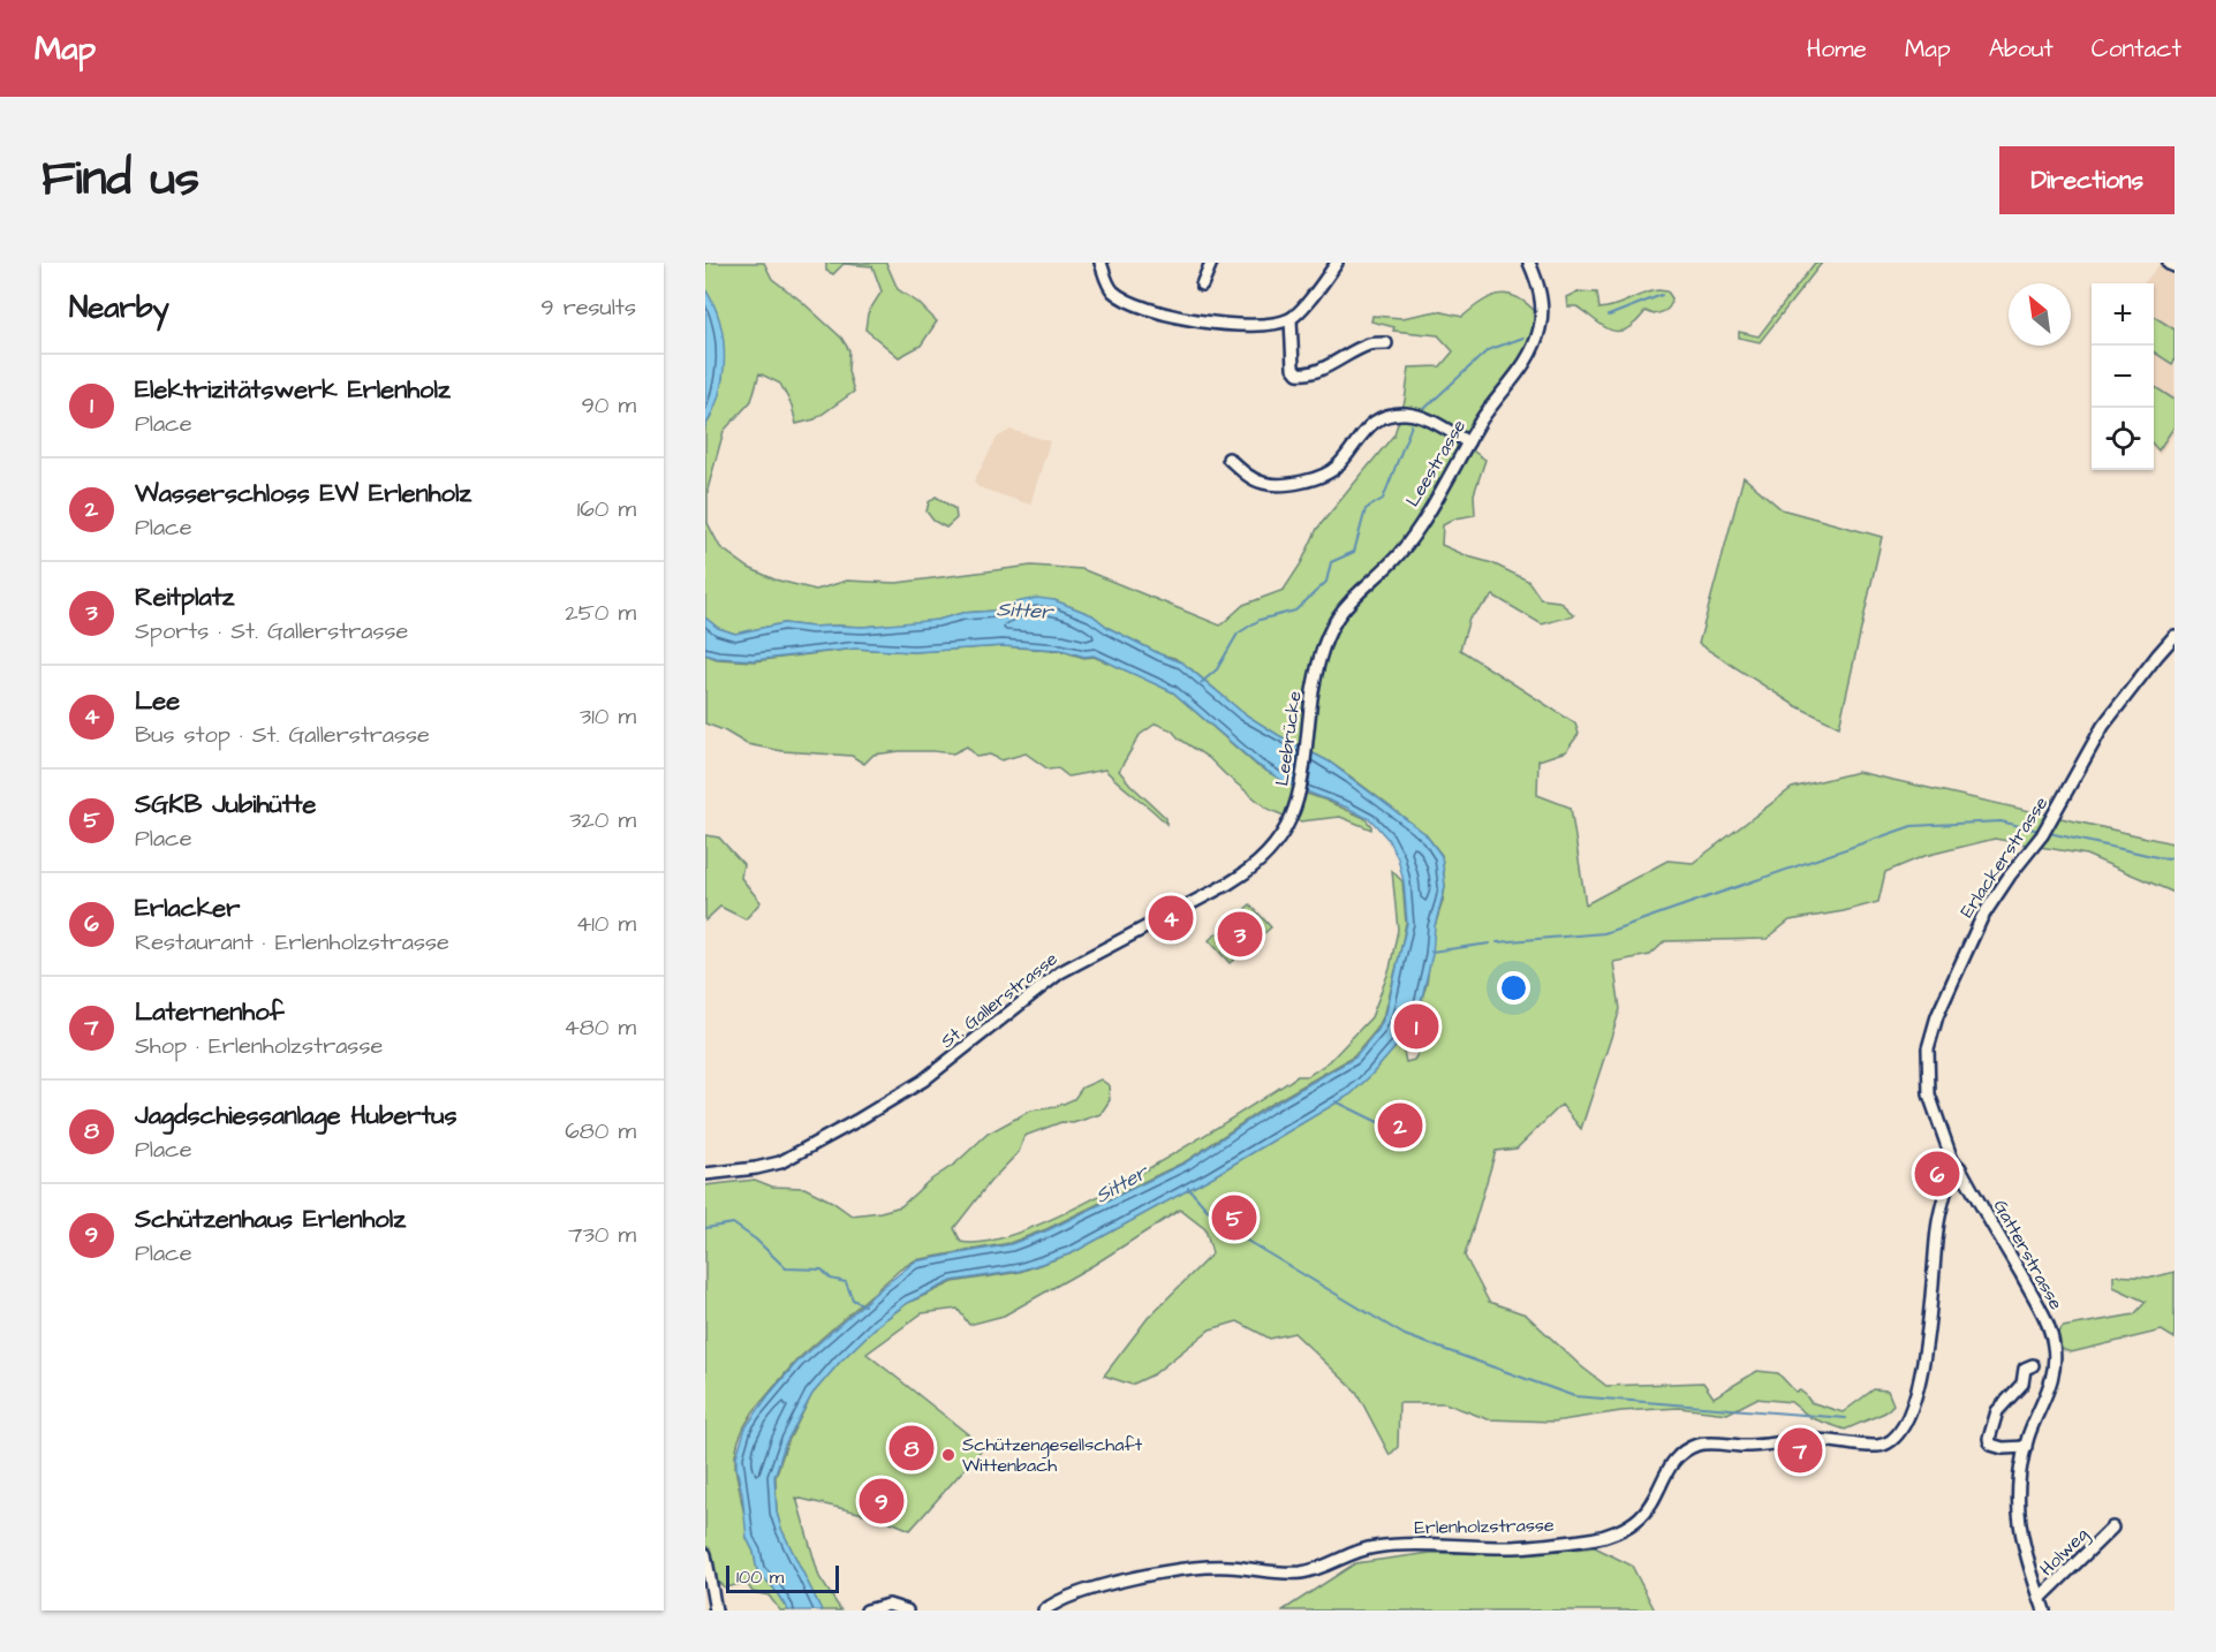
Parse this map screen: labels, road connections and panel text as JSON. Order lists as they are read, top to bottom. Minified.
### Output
{"streets":{"street":["Leestrasse","Leebrücke","Erlackerstrasse","St. Gallerstrasse","Gatterstrasse","Erlenholzstrasse","Holweg"]},"crossings":[["Leestrasse","Leebrücke"],["Leebrücke","St. Gallerstrasse"],["Erlackerstrasse","Gatterstrasse"],["Erlackerstrasse","Erlenholzstrasse"],["Gatterstrasse","Erlenholzstrasse"],["Gatterstrasse","Holweg"]],"water":["Sitter"],"places":["Schützengesellschaft Wittenbach"],"scale_bar":"100 m","north":"top left","page":{"header":"Map","nav":["Home","Map","About","Contact"],"title":"Find us","buttons":"Directions","heading":["Nearby","9 results"],"map_buttons":["+","−"],"list":[{"mark":"1","name":"Elektrizitätswerk Erlenholz","note":"Place","value":"90 m"},{"mark":"2","name":"Wasserschloss EW Erlenholz","note":"Place","value":"160 m"},{"mark":"3","name":"Reitplatz","note":"Sports · St. Gallerstrasse","value":"250 m"},{"mark":"4","name":"Lee","note":"Bus stop · St. Gallerstrasse","value":"310 m"},{"mark":"5","name":"SGKB Jubihütte","note":"Place","value":"320 m"},{"mark":"6","name":"Erlacker","note":"Restaurant · Erlenholzstrasse","value":"410 m"},{"mark":"7","name":"Laternenhof","note":"Shop · Erlenholzstrasse","value":"480 m"},{"mark":"8","name":"Jagdschiessanlage Hubertus","note":"Place","value":"680 m"},{"mark":"9","name":"Schützenhaus Erlenholz","note":"Place","value":"730 m"}],"pins":["4","3","1","2","6","5","8","7","9"],"scale":"100 m"}}
